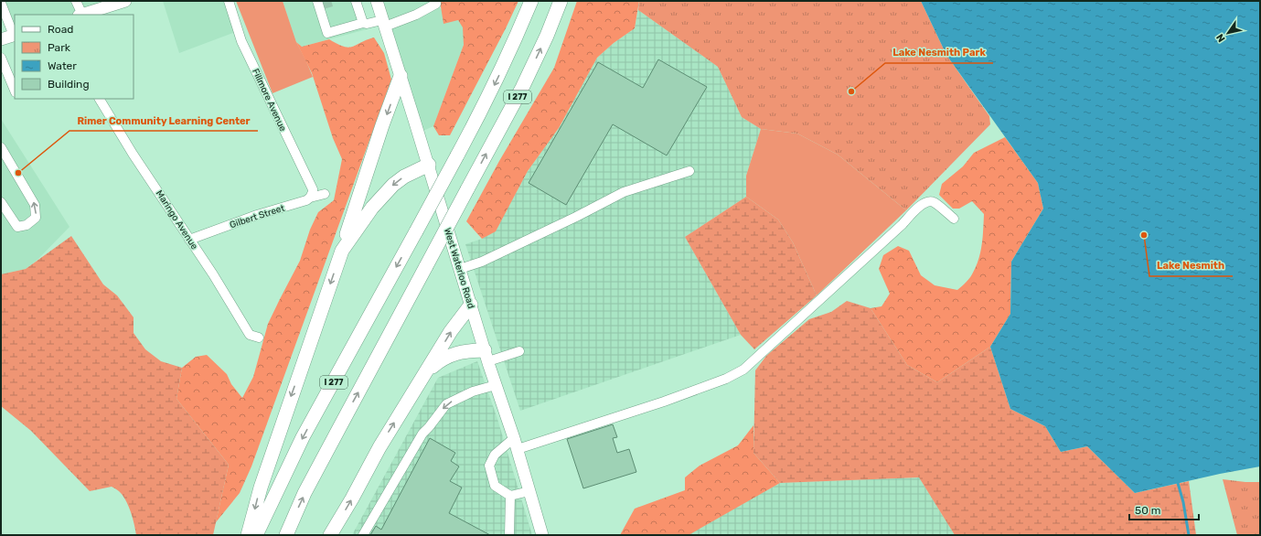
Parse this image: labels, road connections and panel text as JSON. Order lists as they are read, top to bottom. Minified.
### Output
{"streets":{"highway":["I 277"],"main road":["West Waterloo Road"],"street":["Fillmore Avenue","Gilbert Street","Maringo Avenue"]},"crossings":[["Fillmore Avenue","Gilbert Street"],["Gilbert Street","Maringo Avenue"]],"places":["Lake Nesmith Park","Rimer Community Learning Center","Lake Nesmith"],"legend":["Road","Park","Water","Building"],"scale_bar":"50 m","north":"bottom left"}
